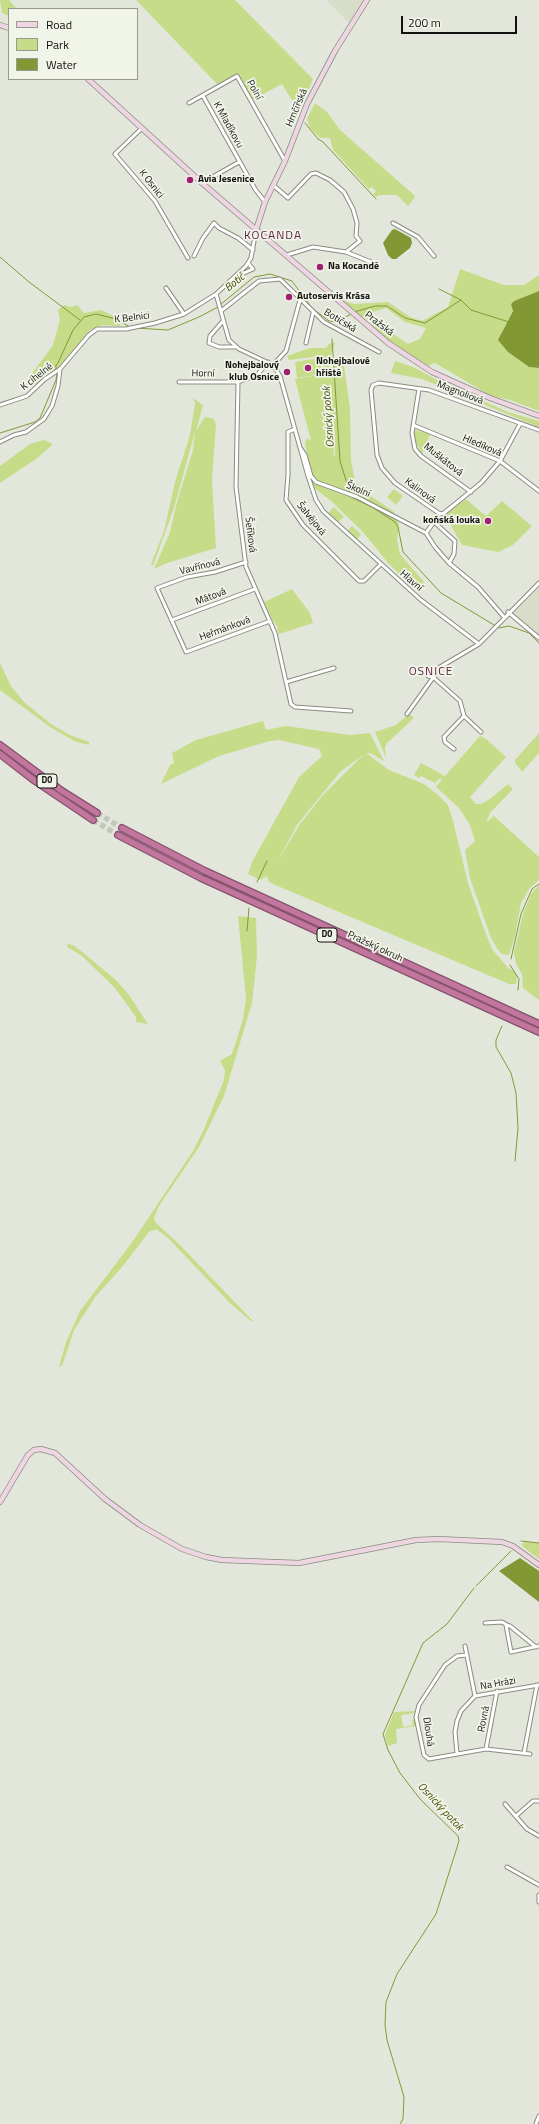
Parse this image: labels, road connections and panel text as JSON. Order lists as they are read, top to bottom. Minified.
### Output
{"streets":{"highway":["D0","Pražský okruh"],"street":["Polní","Hrnčířská","K Mladíkovu","K Osnici","K Belnici","Botičská","Pražská","Horní","K cihelně","Magnoliová","Hledíková","Muškátová","Školní","Kalinová","Šalvějová","Šeříková","Vavřínová","Hlavní","Mátová","Heřmánková","Na Hrázi","Rovná","Dlouhá"]},"crossings":[["Polní","Hrnčířská"],["Polní","K Mladíkovu"],["Hrnčířská","K Mladíkovu"],["Hrnčířská","Pražská"],["K Mladíkovu","Pražská"],["K Osnici","Pražská"],["K Belnici","K cihelně"],["Botičská","Horní"],["Horní","Šeříková"],["Magnoliová","Muškátová"],["Magnoliová","Kalinová"],["Hledíková","Muškátová"],["Hledíková","Kalinová"],["Muškátová","Kalinová"],["Školní","Hlavní"],["Šalvějová","Hlavní"],["Šeříková","Vavřínová"],["Šeříková","Mátová"],["Šeříková","Heřmánková"],["Vavřínová","Mátová"],["Vavřínová","Heřmánková"],["Na Hrázi","Rovná"],["Na Hrázi","Dlouhá"],["Rovná","Dlouhá"]],"districts":["KOCANDA","OSNICE"],"water":["Botič","Osnický potok"],"places":["Avia Jesenice","Na Kocandě","Autoservis Krása","Nohejbalové hřiště","Nohejbalový klub Osnice","koňská louka"],"legend":["Road","Park","Water"],"scale_bar":"200 m"}
